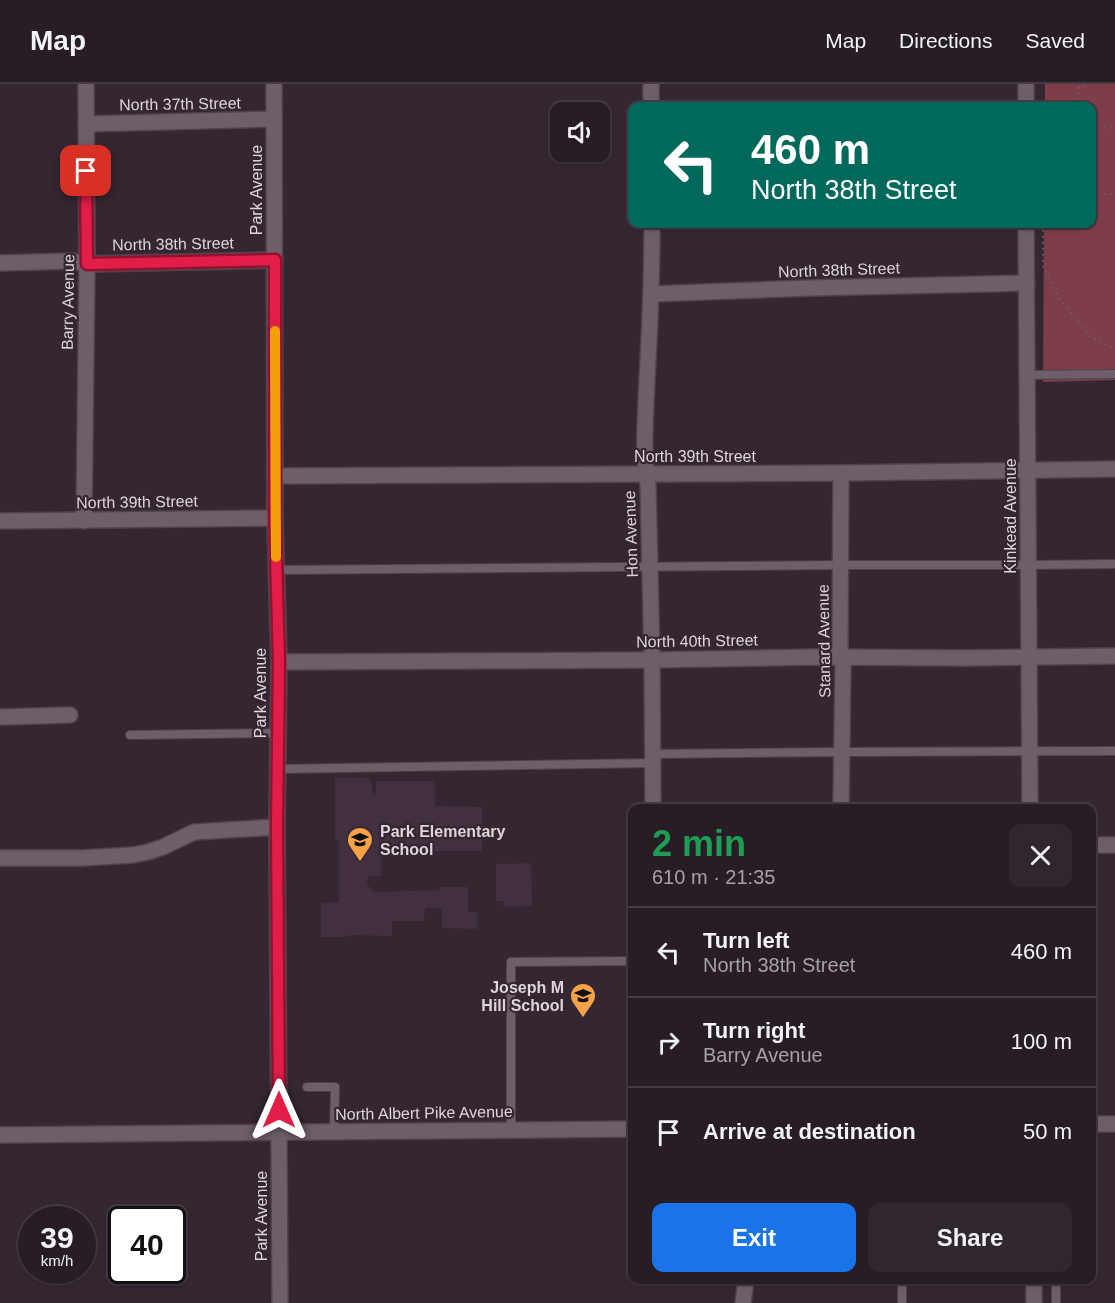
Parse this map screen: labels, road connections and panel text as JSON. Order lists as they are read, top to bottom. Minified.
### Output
{"streets":{"street":["North 37th Street","Park Avenue","North 38th Street","Barry Avenue","North 39th Street","Kinkead Avenue","Hon Avenue","North 40th Street","Stanard Avenue","North Albert Pike Avenue"]},"crossings":[["North 37th Street","Park Avenue"],["North 37th Street","Barry Avenue"],["Park Avenue","North 38th Street"],["Park Avenue","North 39th Street"],["Park Avenue","North 40th Street"],["Park Avenue","North Albert Pike Avenue"],["North 38th Street","Barry Avenue"],["North 38th Street","Kinkead Avenue"],["North 38th Street","Hon Avenue"],["Barry Avenue","North 39th Street"],["North 39th Street","Kinkead Avenue"],["North 39th Street","Hon Avenue"],["North 39th Street","Stanard Avenue"],["Kinkead Avenue","North 40th Street"],["Hon Avenue","North 40th Street"],["North 40th Street","Stanard Avenue"]],"places":{"school or university":["Park Elementary School","Joseph M Hill School"]},"page":{"header":"Map","nav":["Map","Directions","Saved"],"turn":["460 m","North 38th Street"],"heading":["2 min","610 m · 21:35"],"list":[{"name":"Turn left","note":"North 38th Street","value":"460 m"},{"name":"Turn right","note":"Barry Avenue","value":"100 m"},{"name":"Arrive at destination","value":"50 m"}],"buttons":["Exit","Share"],"speed":"39 km/h","limit":"40"}}
